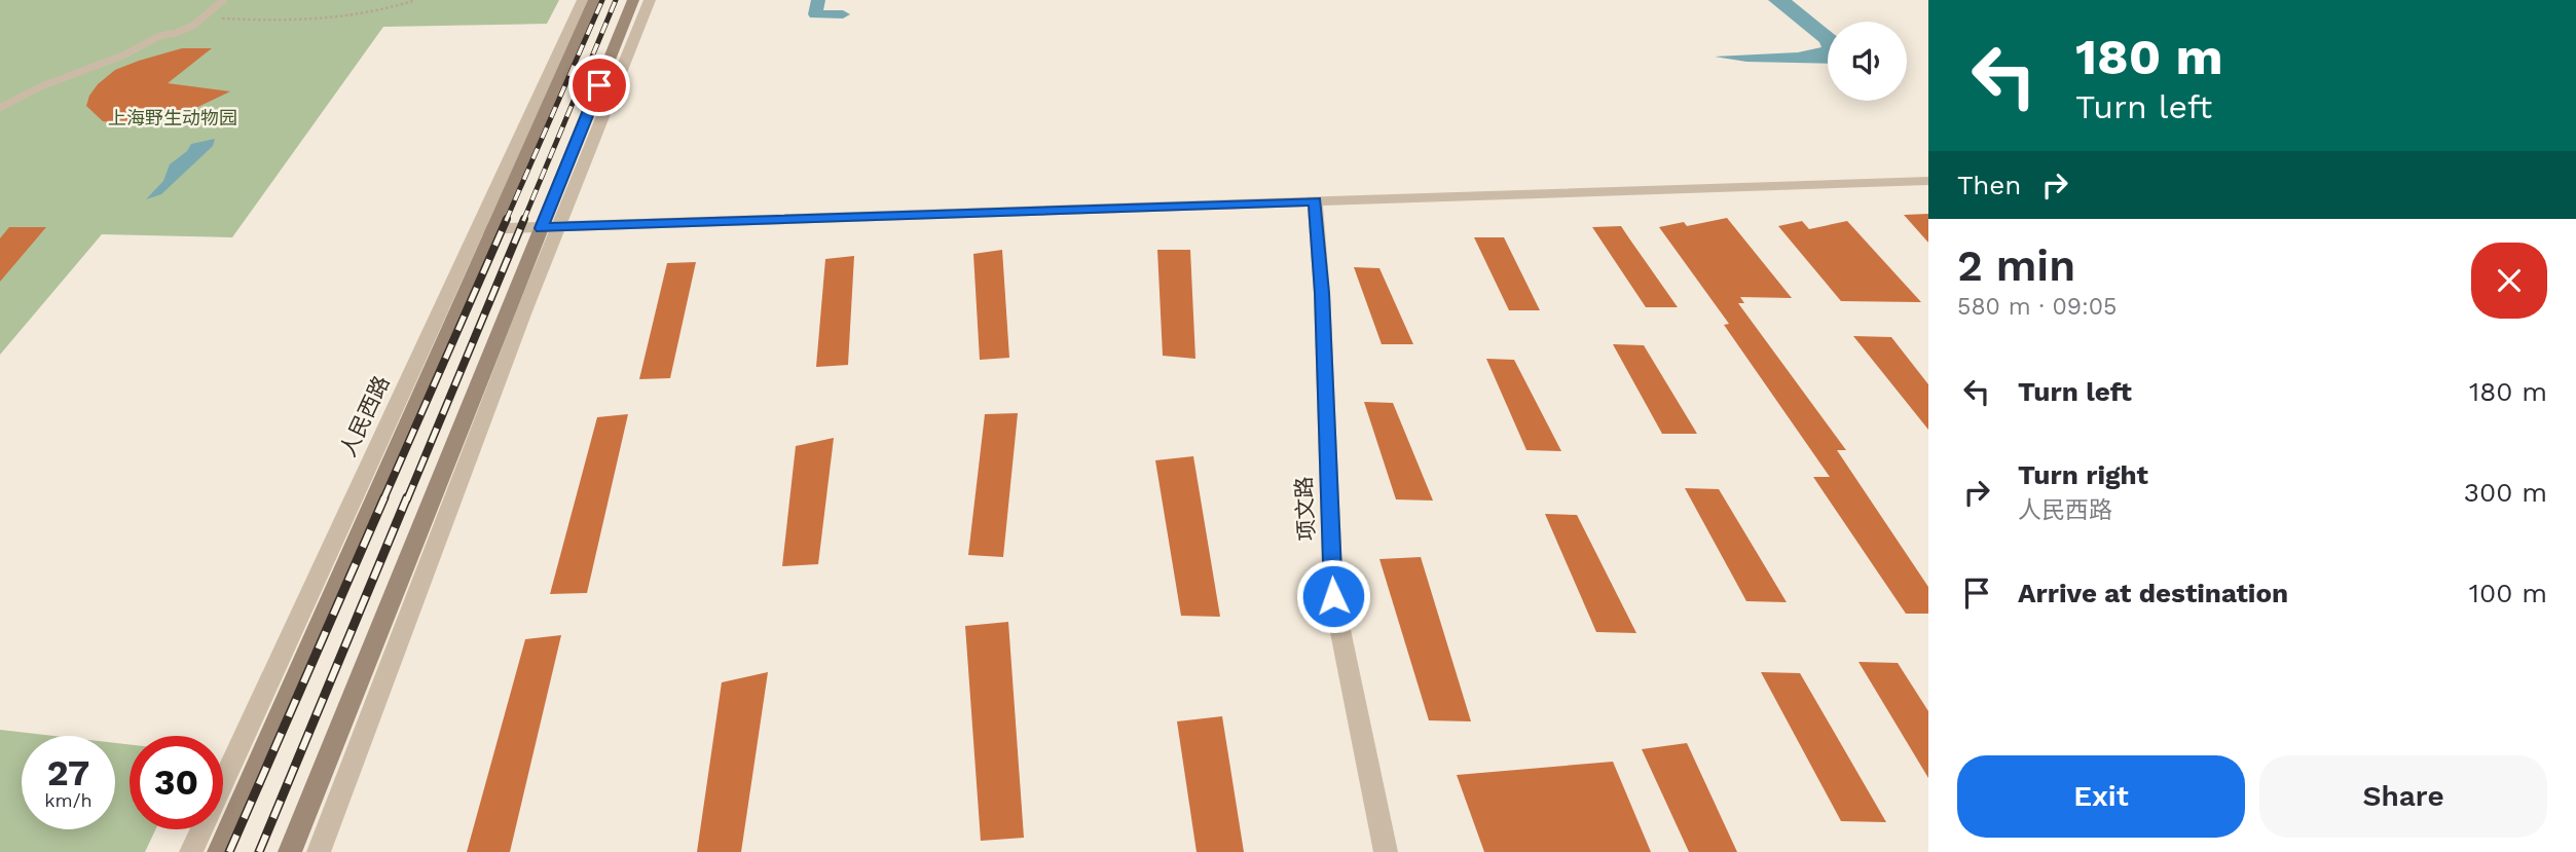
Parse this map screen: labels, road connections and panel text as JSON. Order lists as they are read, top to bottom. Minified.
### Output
{"streets":{"main road":["人民西路"],"street":["项文路"]},"parks":["上海野生动物园"],"page":{"turn":["180 m","Turn left"],"then":"Then","heading":["2 min","580 m · 09:05"],"list":[{"name":"Turn left","value":"180 m"},{"name":"Turn right","note":"人民西路","value":"300 m"},{"name":"Arrive at destination","value":"100 m"}],"speed":"27 km/h","limit":"30","buttons":["Exit","Share"]}}
